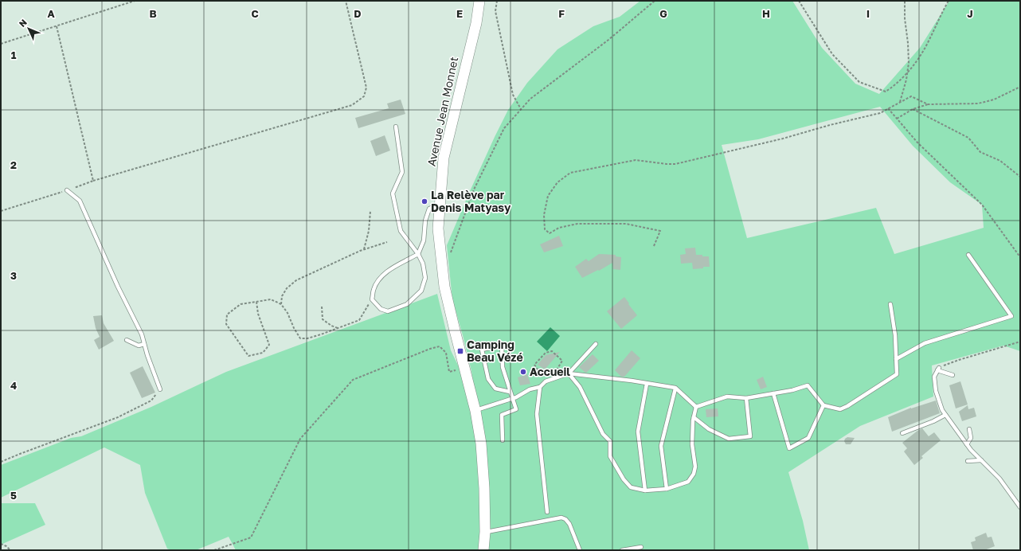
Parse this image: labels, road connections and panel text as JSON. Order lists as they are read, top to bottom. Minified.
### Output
{"streets":{"main road":["Avenue Jean Monnet"]},"places":{"other":["La Relève par Denis Matyasy","Accueil"],"transit":["Camping Beau Vézé"]},"north":"top left","grid":{"columns":["A","B","C","D","E","F","G","H","I","J"],"rows":["1","2","3","4","5"]}}
